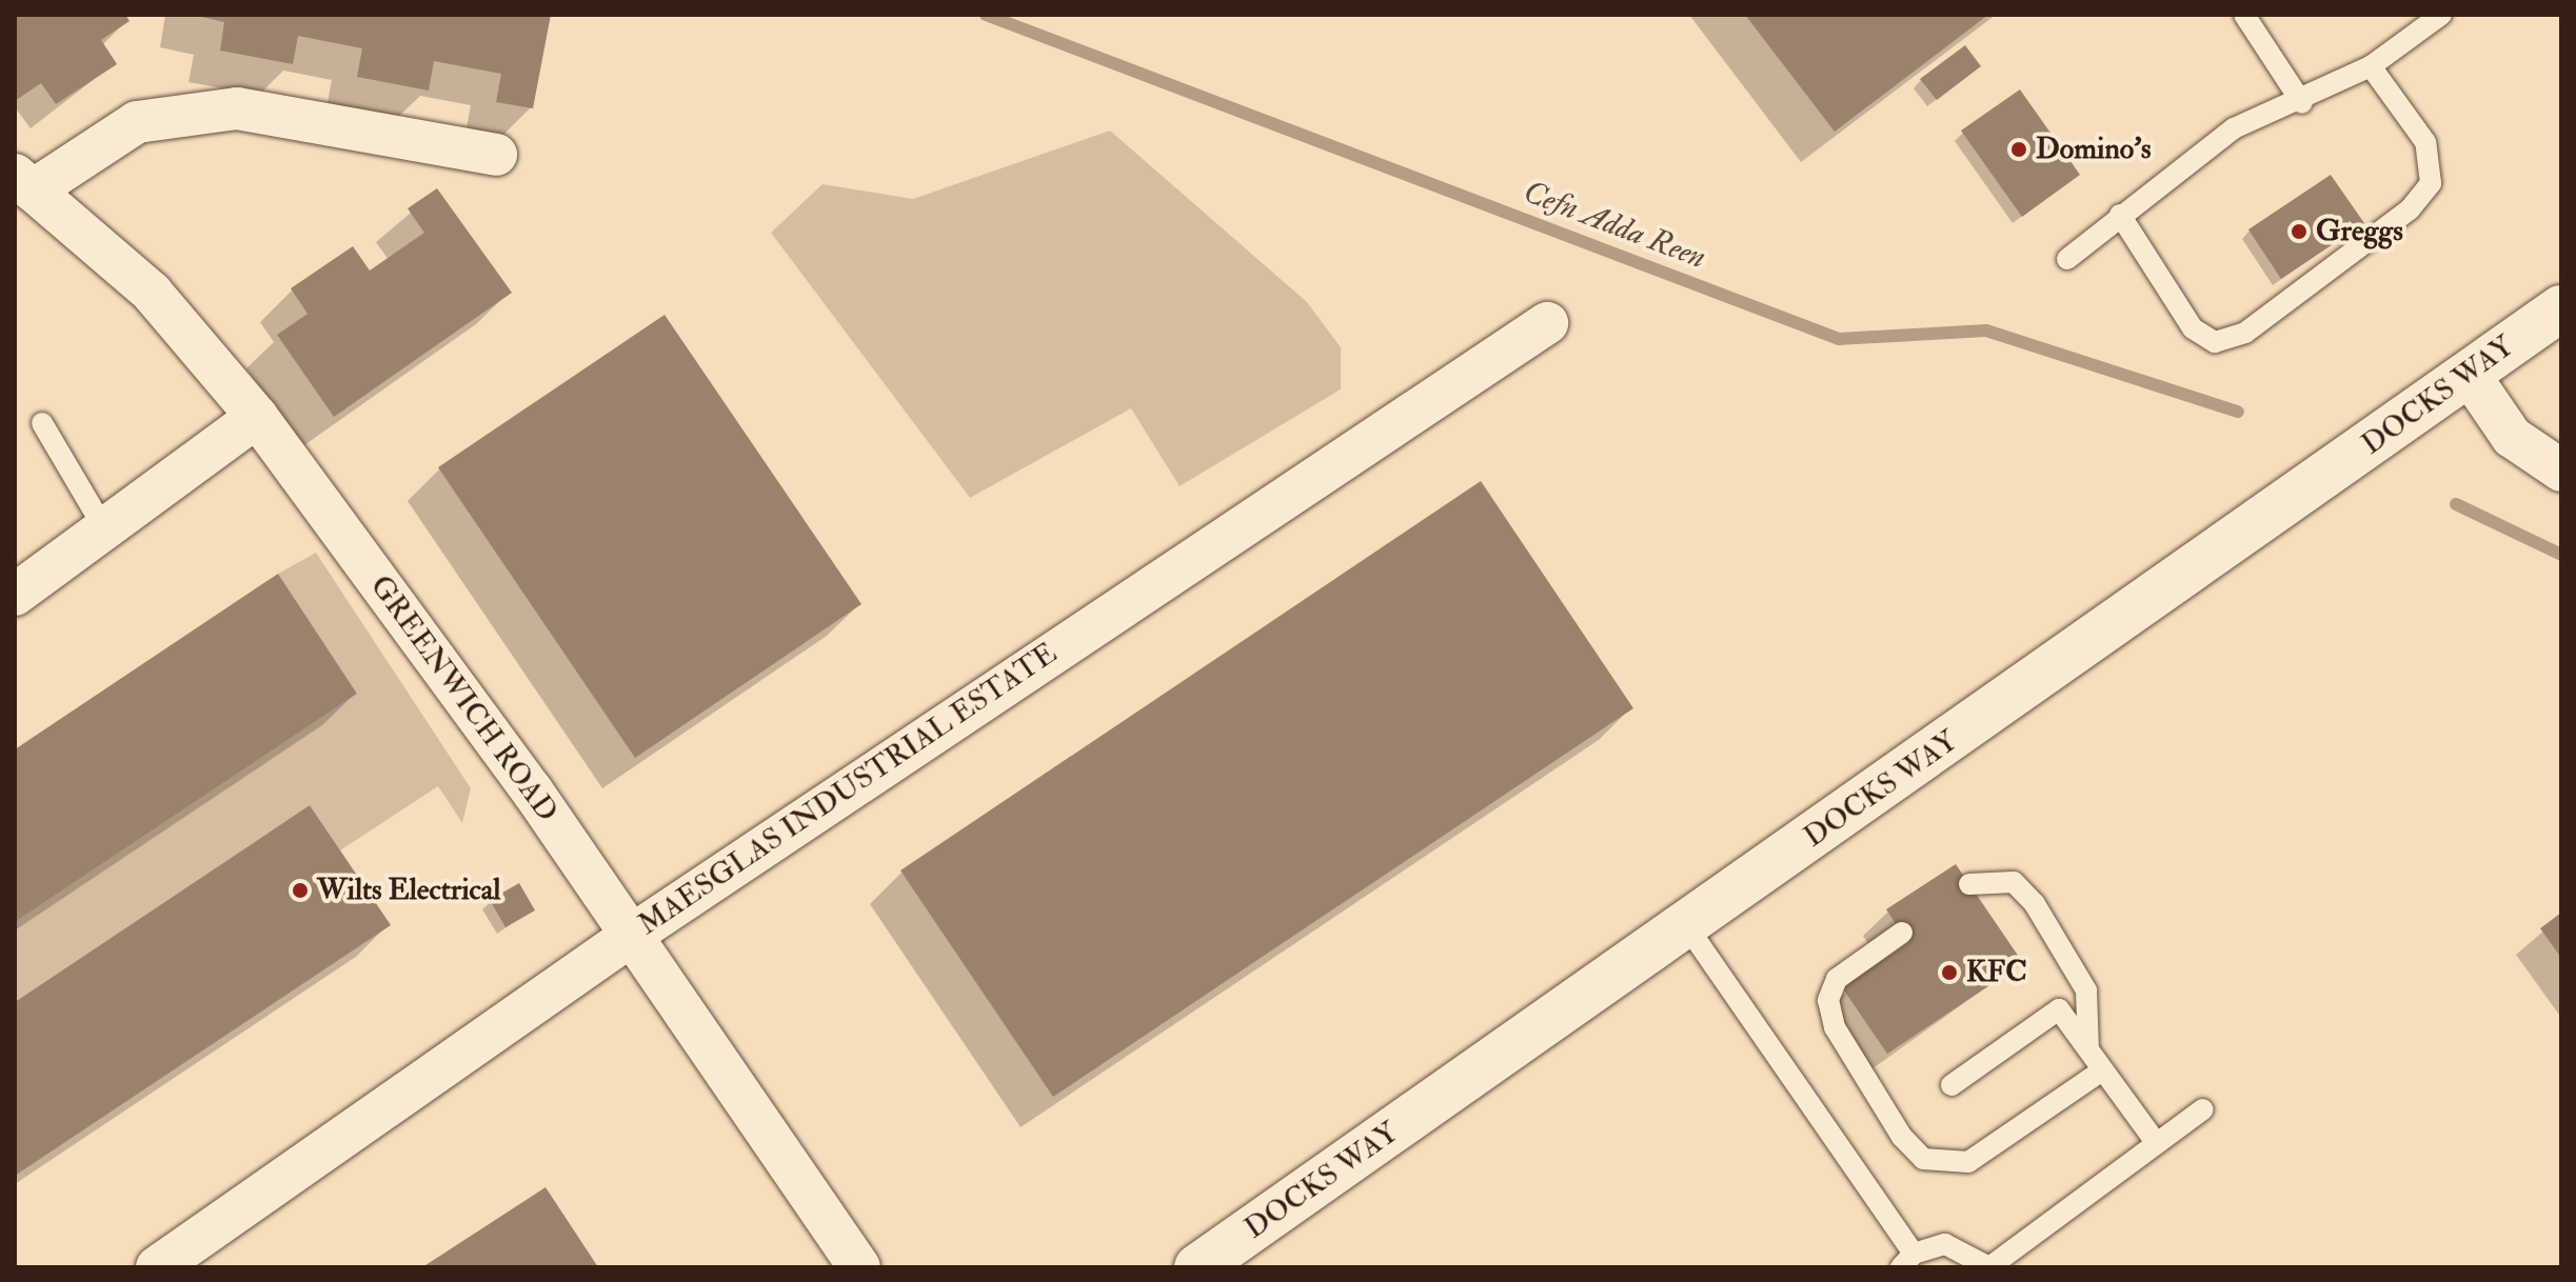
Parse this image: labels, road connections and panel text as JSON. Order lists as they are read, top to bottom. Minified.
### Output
{"streets":{"street":["DOCKS WAY","GREENWICH ROAD","MAESGLAS INDUSTRIAL ESTATE"]},"crossings":[["GREENWICH ROAD","MAESGLAS INDUSTRIAL ESTATE"]],"water":["Cefn Adda Reen"],"places":["Domino's","Greggs","Wilts Electrical","KFC"]}
